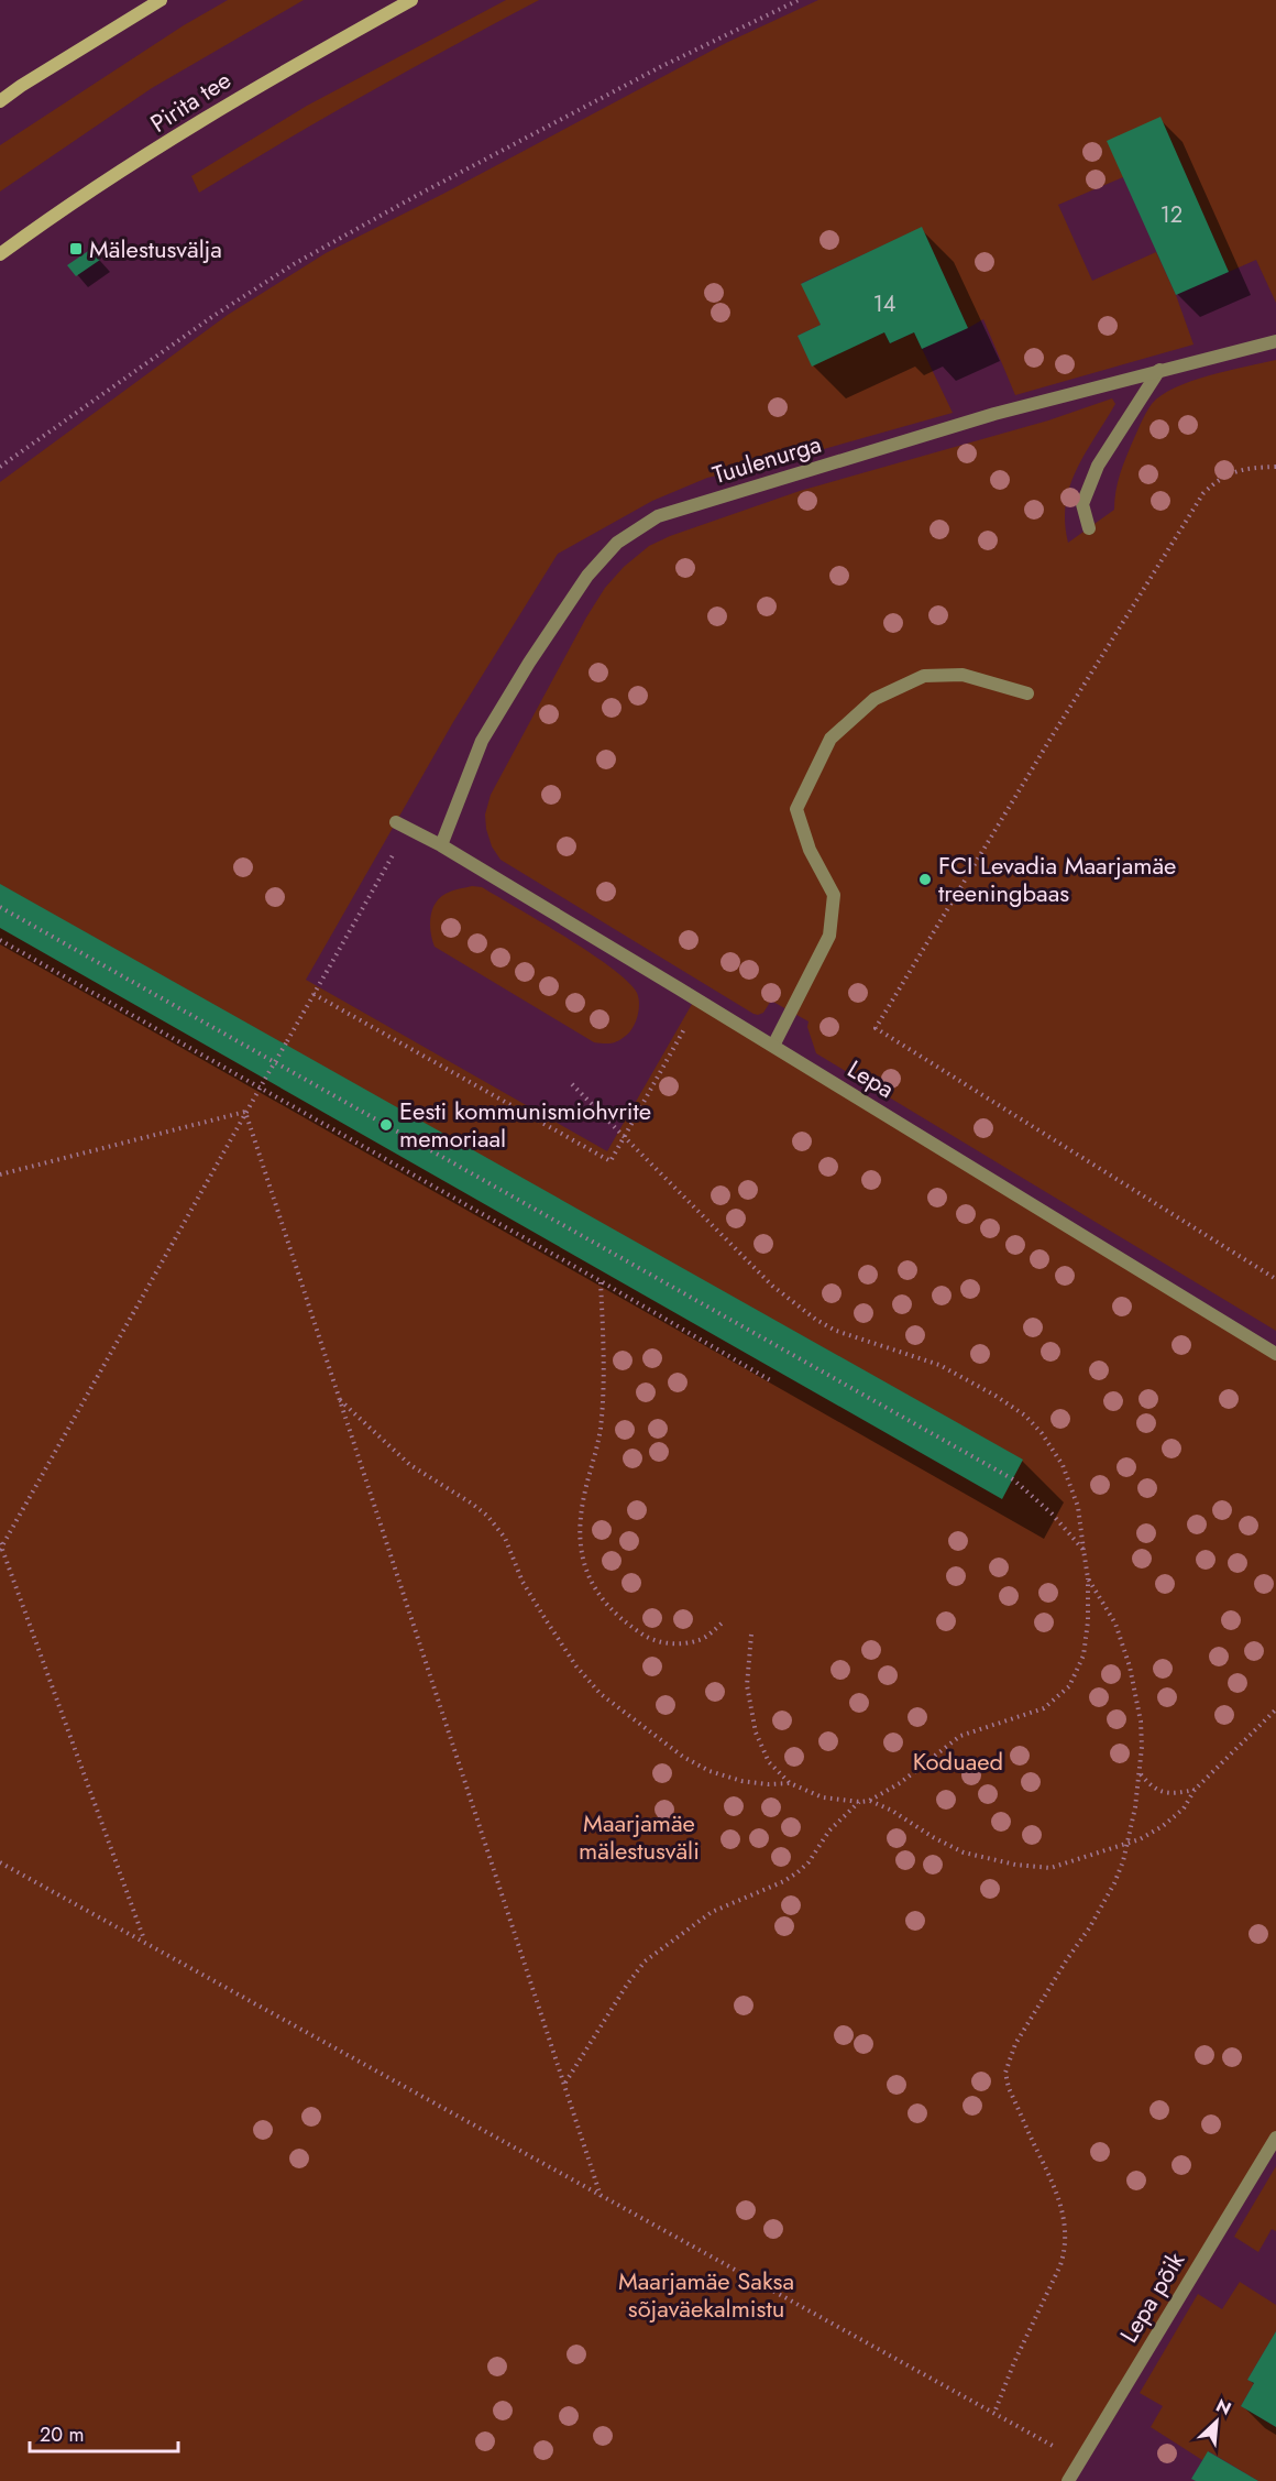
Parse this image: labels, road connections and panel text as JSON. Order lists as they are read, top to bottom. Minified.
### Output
{"streets":{"main road":["Pirita tee"],"street":["Tuulenurga","Lepa","Lepa põik"]},"crossings":[["Tuulenurga","Lepa"]],"parks":["Koduaed","Maarjamäe mälestusväli","Maarjamäe Saksa sõjaväekalmistu"],"places":{"transit":["Mälestusvälja"],"other":["FCI Levadia Maarjamäe treeningbaas","Eesti kommunismiohvrite memoriaal"]},"house_numbers":["12","14"],"scale_bar":"20 m","north":"top right"}
